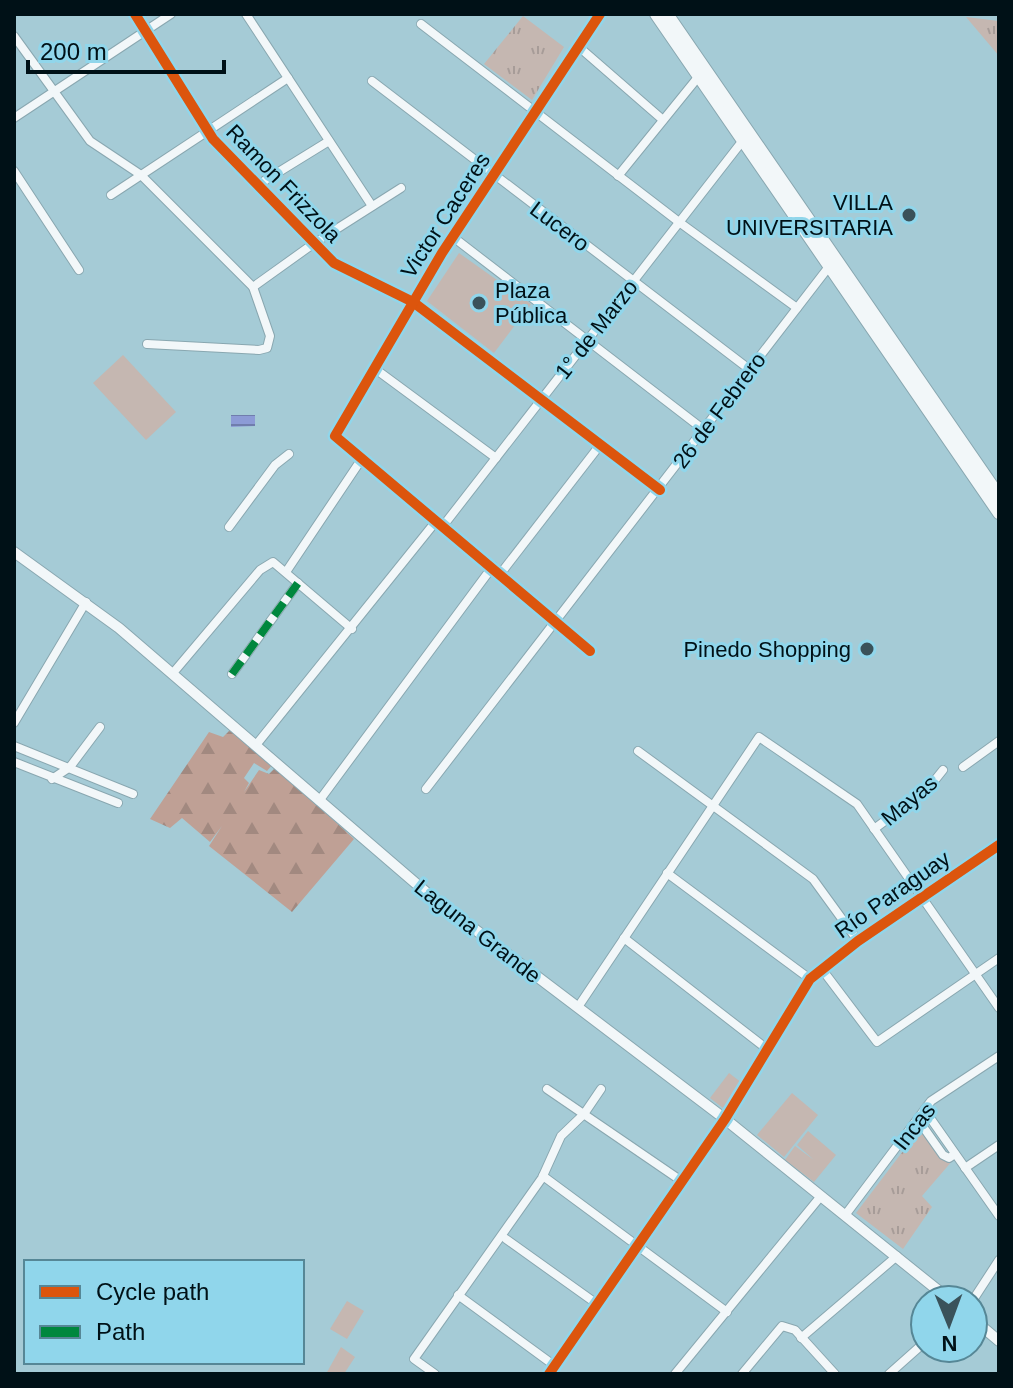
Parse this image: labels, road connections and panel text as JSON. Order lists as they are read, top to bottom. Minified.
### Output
{"streets":{"main road":["Laguna Grande"],"street":["Ramon Frizzola","Victor Caceres","Lucero","1° de Marzo","26 de Febrero","Mayas","Río Paraguay","Incas"]},"crossings":[["Ramon Frizzola","Victor Caceres"],["Ramon Frizzola","1° de Marzo"],["Ramon Frizzola","26 de Febrero"],["Victor Caceres","Lucero"],["Lucero","1° de Marzo"],["Lucero","26 de Febrero"],["1° de Marzo","Laguna Grande"],["Río Paraguay","Laguna Grande"],["Laguna Grande","Incas"]],"places":["VILLA UNIVERSITARIA","Plaza Pública","Pinedo Shopping"],"legend":["Cycle path","Path"],"scale_bar":"200 m","north":"bottom"}
